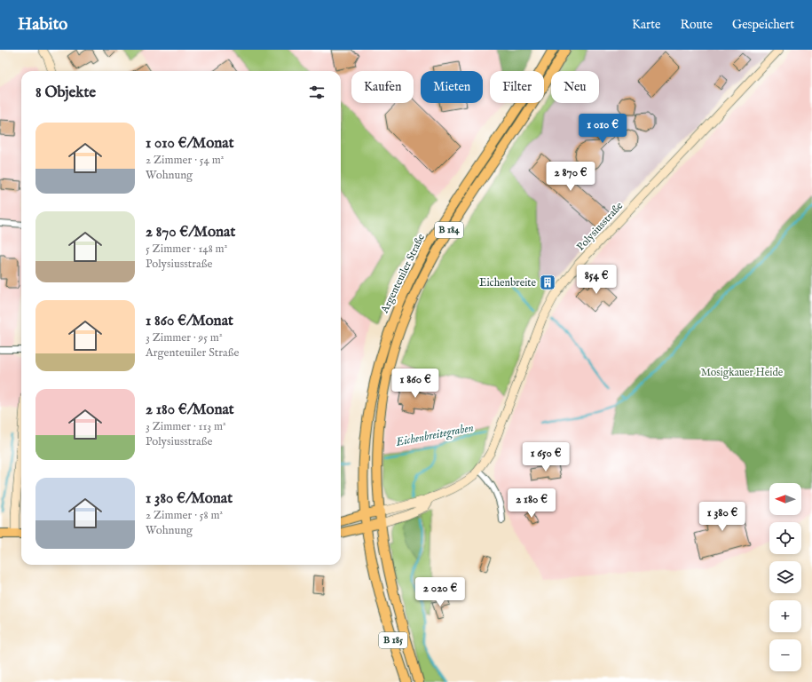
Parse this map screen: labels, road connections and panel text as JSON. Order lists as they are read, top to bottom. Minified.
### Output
{"streets":{"main road":["B 184","Argenteuiler Straße","B 185"],"street":["Polysiusstraße"]},"crossings":[["Polysiusstraße","Argenteuiler Straße"]],"water":["Eichenbreitegraben"],"parks":["Mosigkauer Heide"],"places":{"building":["Eichenbreite"]},"north":"left","page":{"header":"Habito","nav":["Karte","Route","Gespeichert"],"chip":["Kaufen","Mieten","Filter","Neu"],"heading":"8 Objekte","price":["1 010 €","2 870 €","854 €","1 860 €","1 650 €","2 180 €","1 380 €","2 020 €"],"list":[{"name":"1 010 €/Monat","note":"2 Zimmer · 54 m² · Wohnung"},{"name":"2 870 €/Monat","note":"5 Zimmer · 148 m² · Polysiusstraße"},{"name":"1 860 €/Monat","note":"3 Zimmer · 95 m² · Argenteuiler Straße"},{"name":"2 180 €/Monat","note":"3 Zimmer · 113 m² · Polysiusstraße"},{"name":"1 380 €/Monat","note":"2 Zimmer · 58 m² · Wohnung"}],"map_buttons":["+","−"]}}
